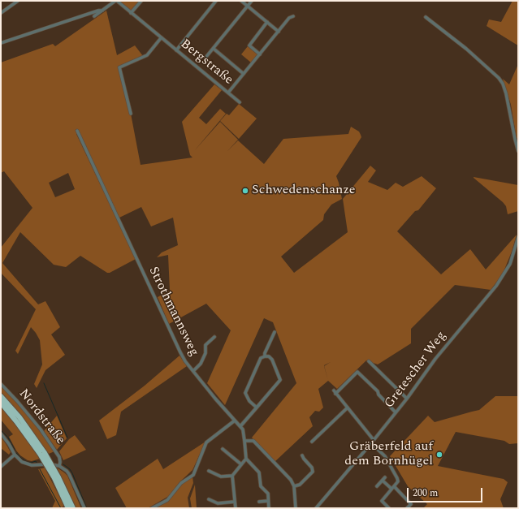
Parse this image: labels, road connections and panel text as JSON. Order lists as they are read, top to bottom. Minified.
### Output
{"streets":{"street":["Bergstraße","Strothmannsweg","Gretescher Weg","Nordstraße"]},"places":["Schwedenschanze","Gräberfeld auf dem Bornhügel"],"scale_bar":"200 m"}
